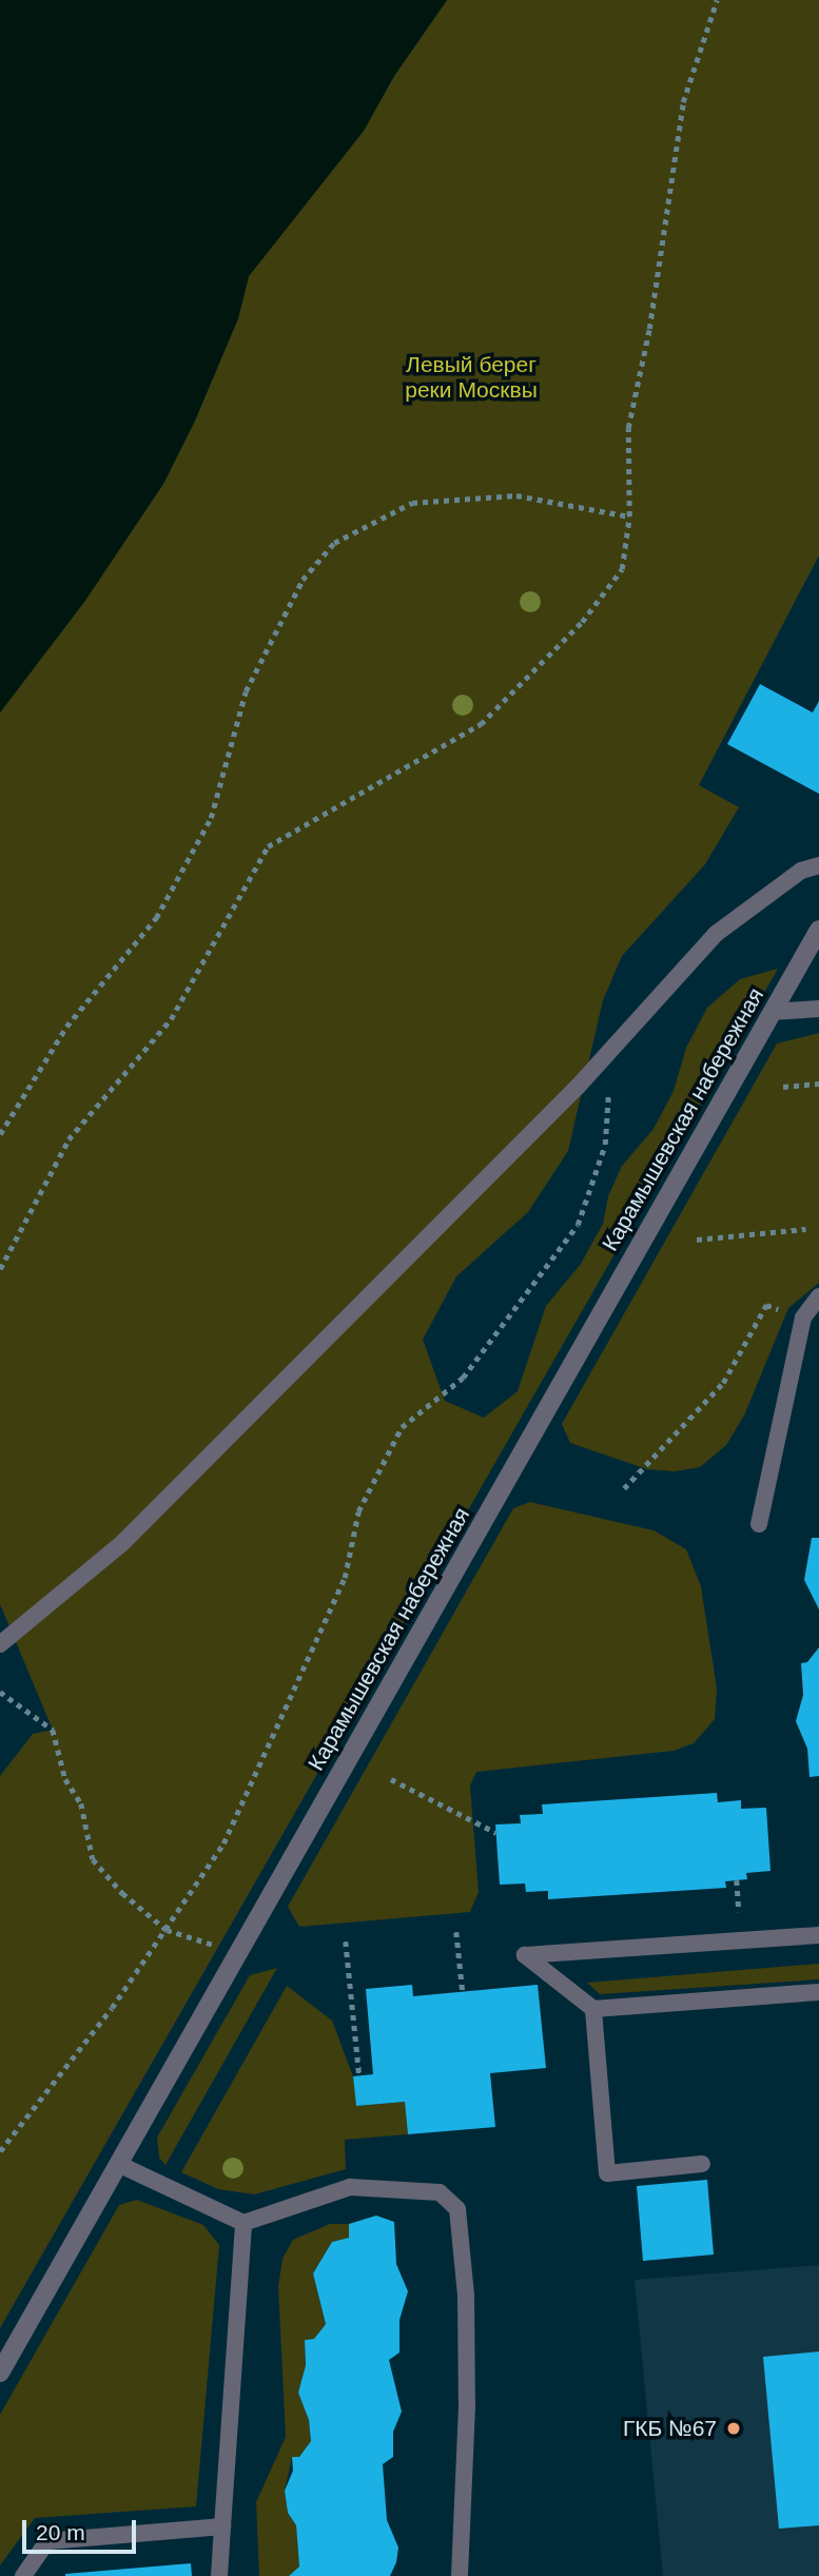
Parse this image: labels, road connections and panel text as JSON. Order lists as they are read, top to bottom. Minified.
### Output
{"streets":{"street":["Карамышевская набережная"]},"parks":["Левый берег реки Москвы"],"places":["ГКБ №67"],"scale_bar":"20 m"}
